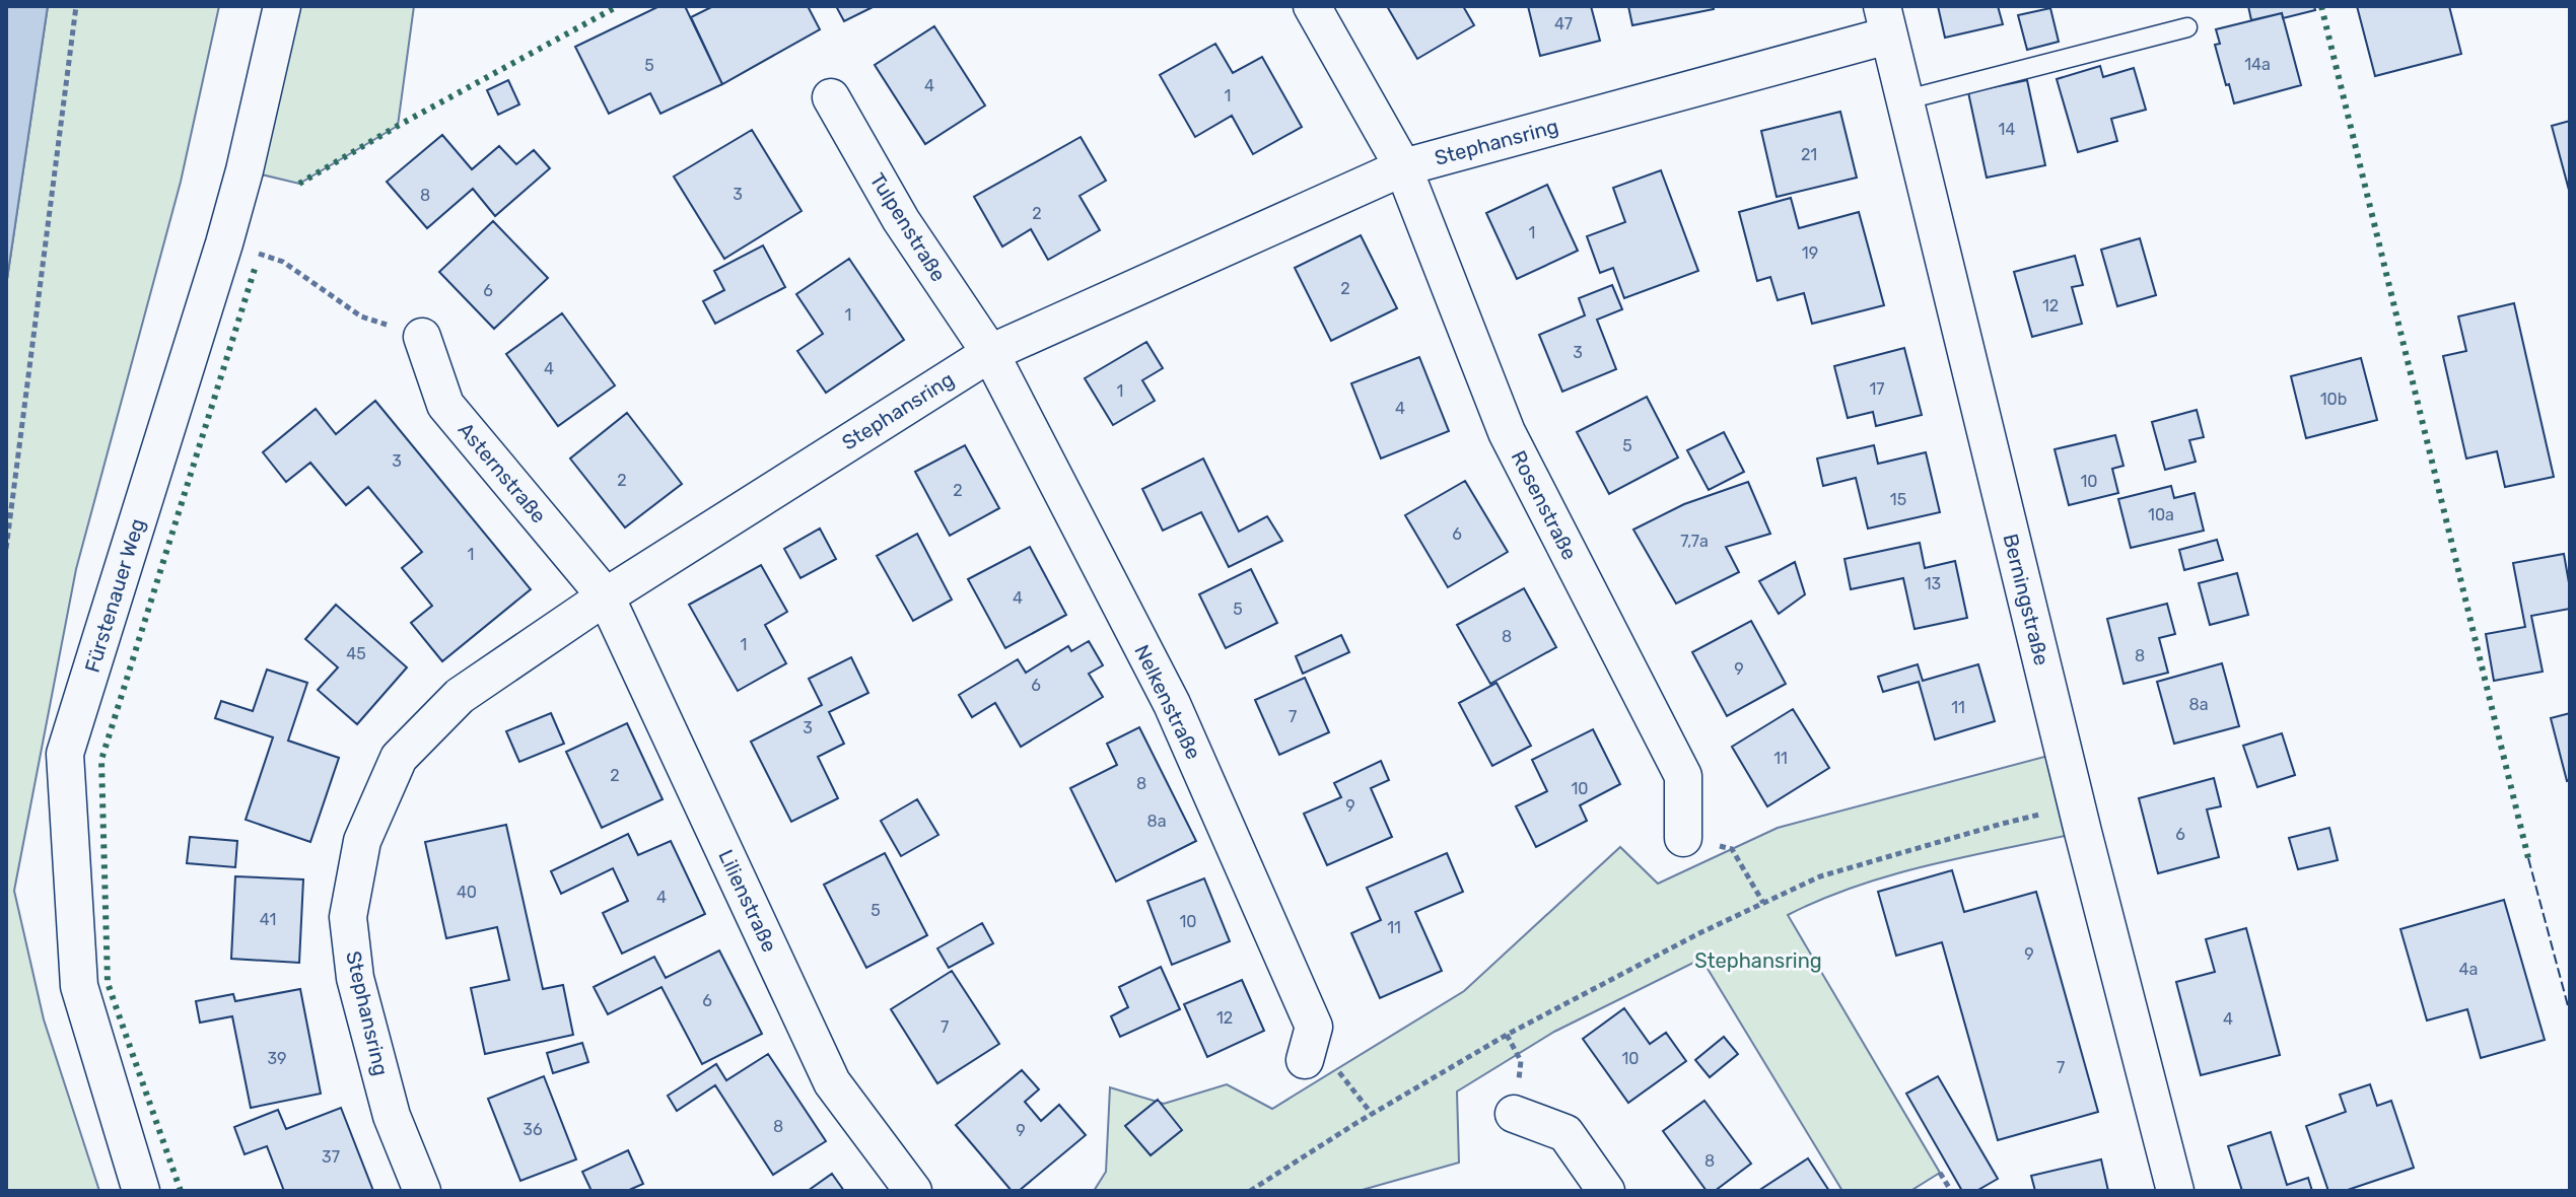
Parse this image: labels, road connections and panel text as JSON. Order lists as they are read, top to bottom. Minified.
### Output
{"streets":{"street":["Stephansring","Tulpenstraße","Asternstraße","Rosenstraße","Fürstenauer Weg","Berningstraße","Nelkenstraße","Lilienstraße"]},"crossings":[["Stephansring","Tulpenstraße"],["Stephansring","Asternstraße"],["Stephansring","Rosenstraße"],["Stephansring","Berningstraße"],["Stephansring","Nelkenstraße"],["Stephansring","Lilienstraße"],["Tulpenstraße","Nelkenstraße"],["Asternstraße","Lilienstraße"]],"parks":["Stephansring"],"house_numbers":["47","14a","5","4","1","14","21","3","8","2","1","19","2","6","12","1","3","4","17","1","10b","4","5","3","2","10","2","15","10a","6","7,7a","1","13","4","5","8","1","45","8","9","6","8a","11","7","3","11","2","8","10","9","8a","6","40","4","5","41","10","11","9","4a","6","12","4","7","39","10","7","8","36","9","37","8"]}
